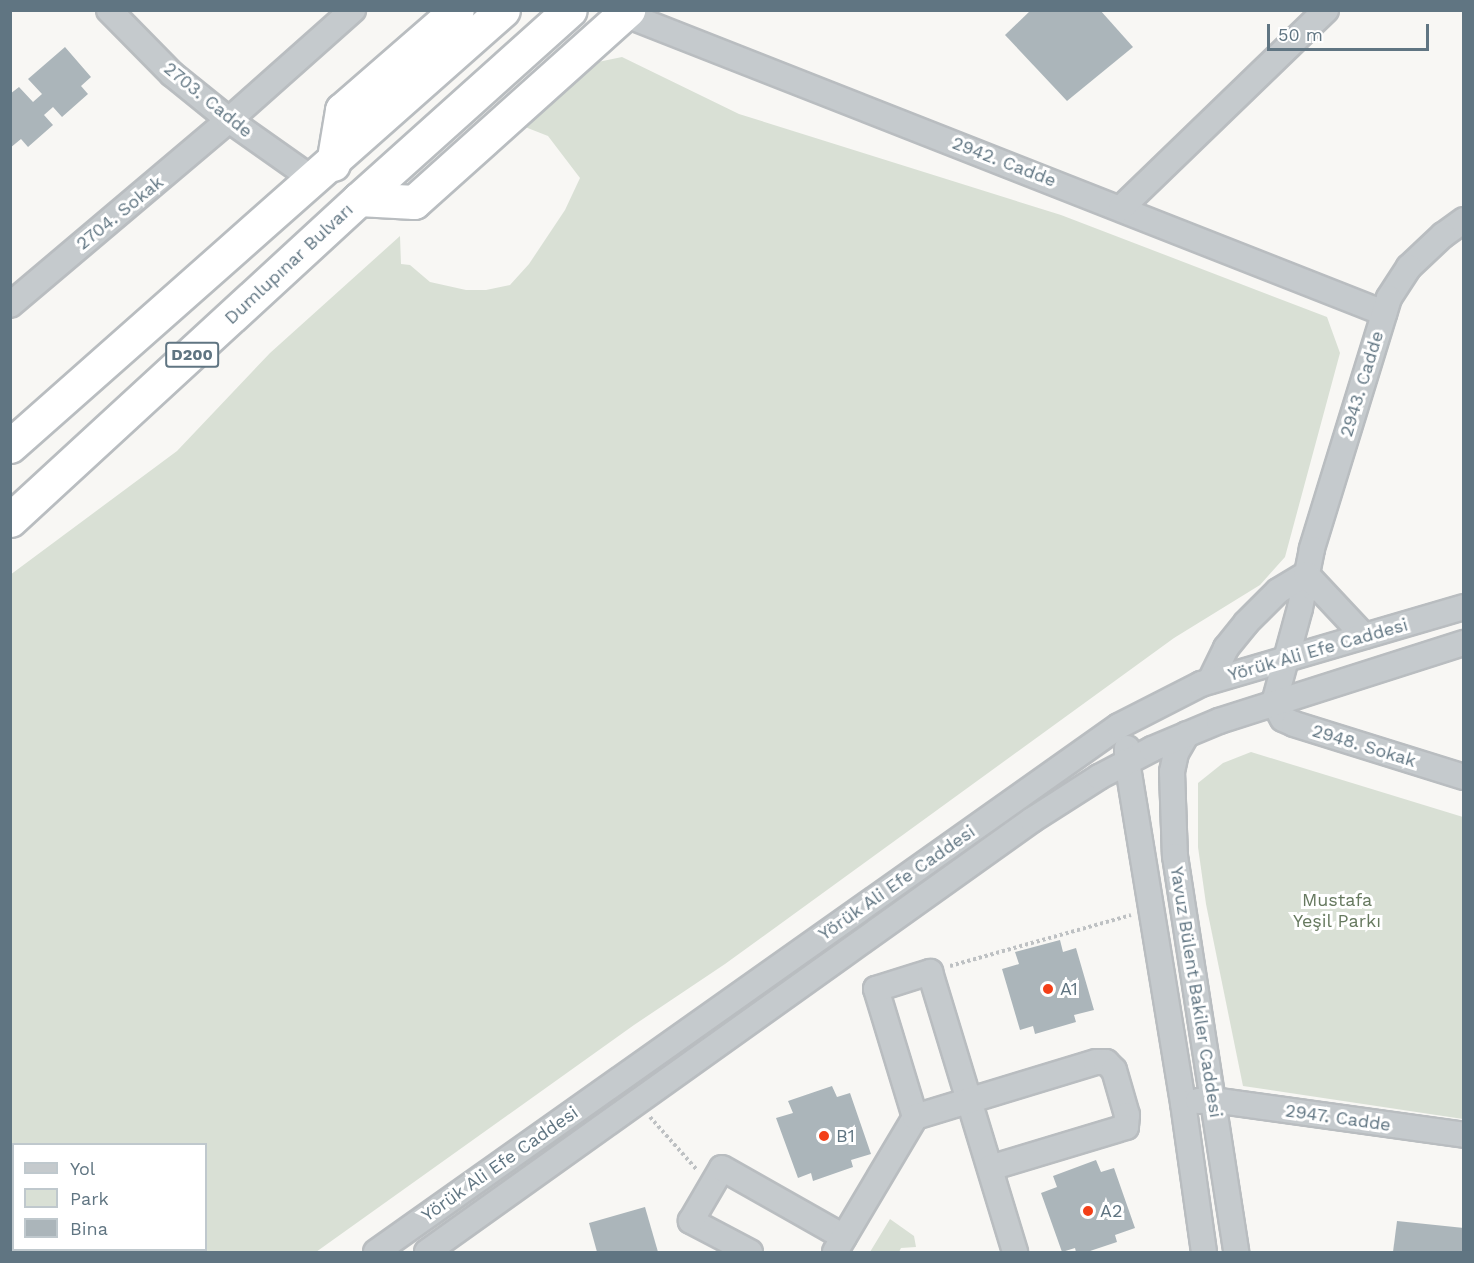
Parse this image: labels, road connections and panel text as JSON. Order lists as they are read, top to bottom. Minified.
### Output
{"streets":{"highway":["Dumlupınar Bulvarı","D200"],"street":["2703. Cadde","2942. Cadde","2704. Sokak","2943. Cadde","Yörük Ali Efe Caddesi","2948. Sokak","Yavuz Bülent Bakiler Caddesi","2947. Cadde"]},"crossings":[["2703. Cadde","2704. Sokak"],["2703. Cadde","D200"],["2942. Cadde","2943. Cadde"],["2943. Cadde","Yörük Ali Efe Caddesi"],["2943. Cadde","2948. Sokak"],["Yörük Ali Efe Caddesi","2948. Sokak"],["Yörük Ali Efe Caddesi","Yavuz Bülent Bakiler Caddesi"],["Yavuz Bülent Bakiler Caddesi","2947. Cadde"]],"parks":["Mustafa Yeşil Parkı"],"places":["A1","B1","A2"],"legend":["Yol","Park","Bina"],"scale_bar":"50 m"}
